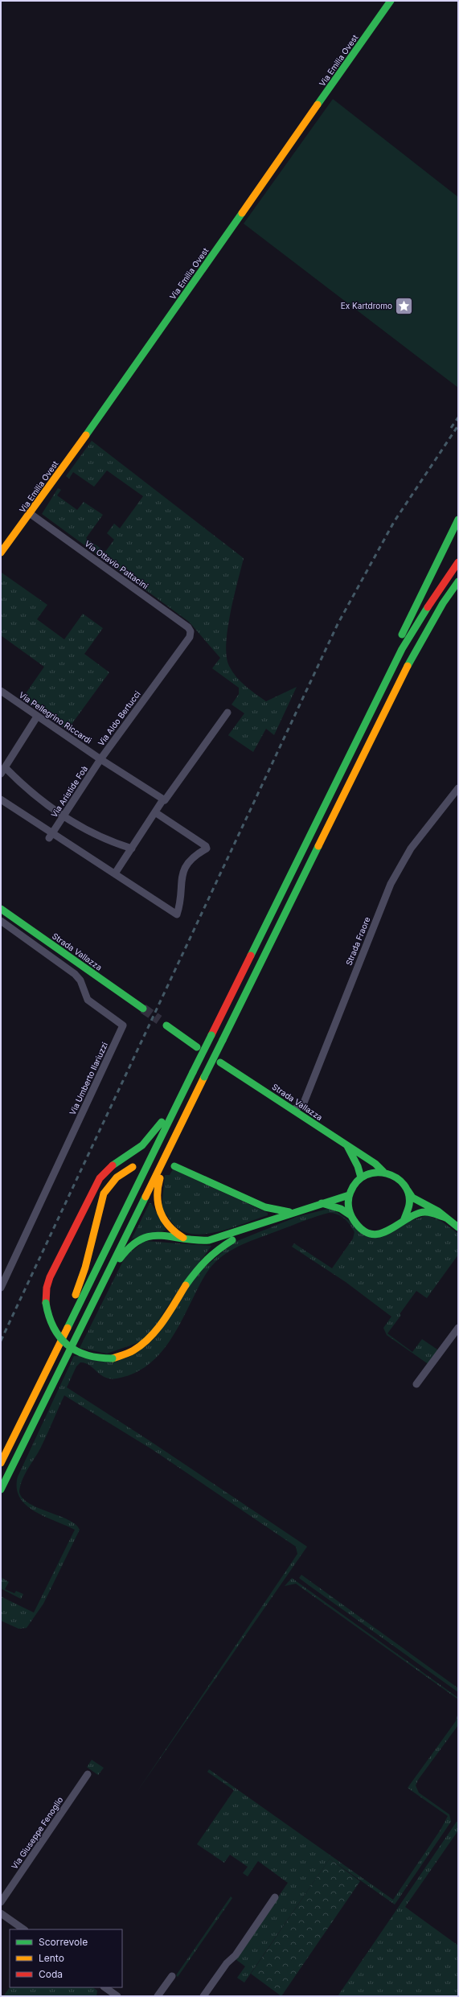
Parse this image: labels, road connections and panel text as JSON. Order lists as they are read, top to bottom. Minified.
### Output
{"streets":{"main road":["Via Emilia Ovest","Strada Vallazza"],"street":["Via Ottavio Pattacini","Via Pellegrino Riccardi","Via Aldo Bertucci","Via Aristide Foà","Strada Fraore","Via Umberto Ilariuzzi","Via Giuseppe Fenoglio"]},"crossings":[["Via Emilia Ovest","Via Ottavio Pattacini"],["Via Ottavio Pattacini","Via Aldo Bertucci"],["Via Pellegrino Riccardi","Via Aldo Bertucci"],["Via Pellegrino Riccardi","Via Aristide Foà"],["Via Aldo Bertucci","Via Aristide Foà"],["Strada Fraore","Strada Vallazza"]],"places":{"place":["Ex Kartdromo"]},"legend":["Scorrevole","Lento","Coda"]}
